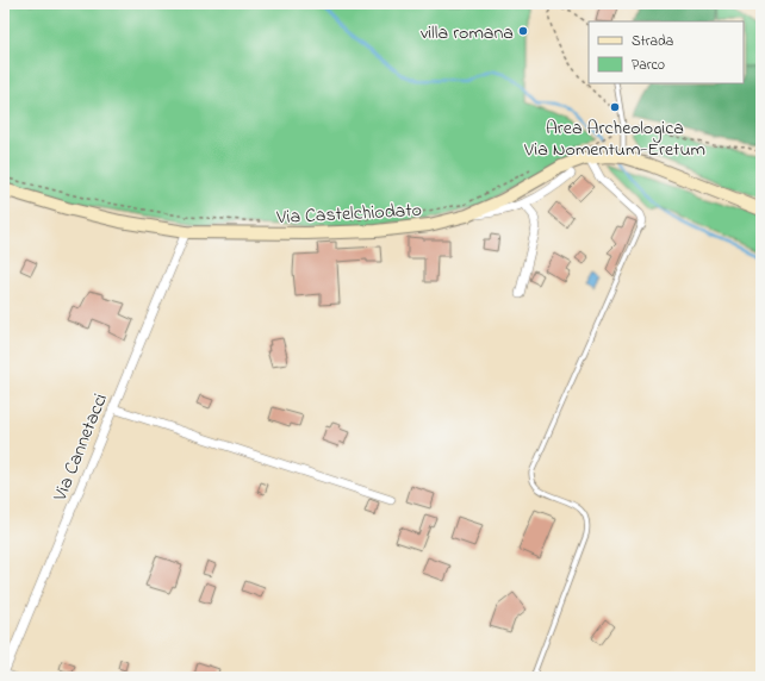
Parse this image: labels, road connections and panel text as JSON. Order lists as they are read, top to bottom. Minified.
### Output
{"streets":{"street":["Via Castelchiodato","Via Cannetacci"]},"crossings":[["Via Castelchiodato","Via Cannetacci"]],"places":["villa romana","Area Archeologica Via Nomentum-Eretum"],"legend":["Strada","Parco"]}
